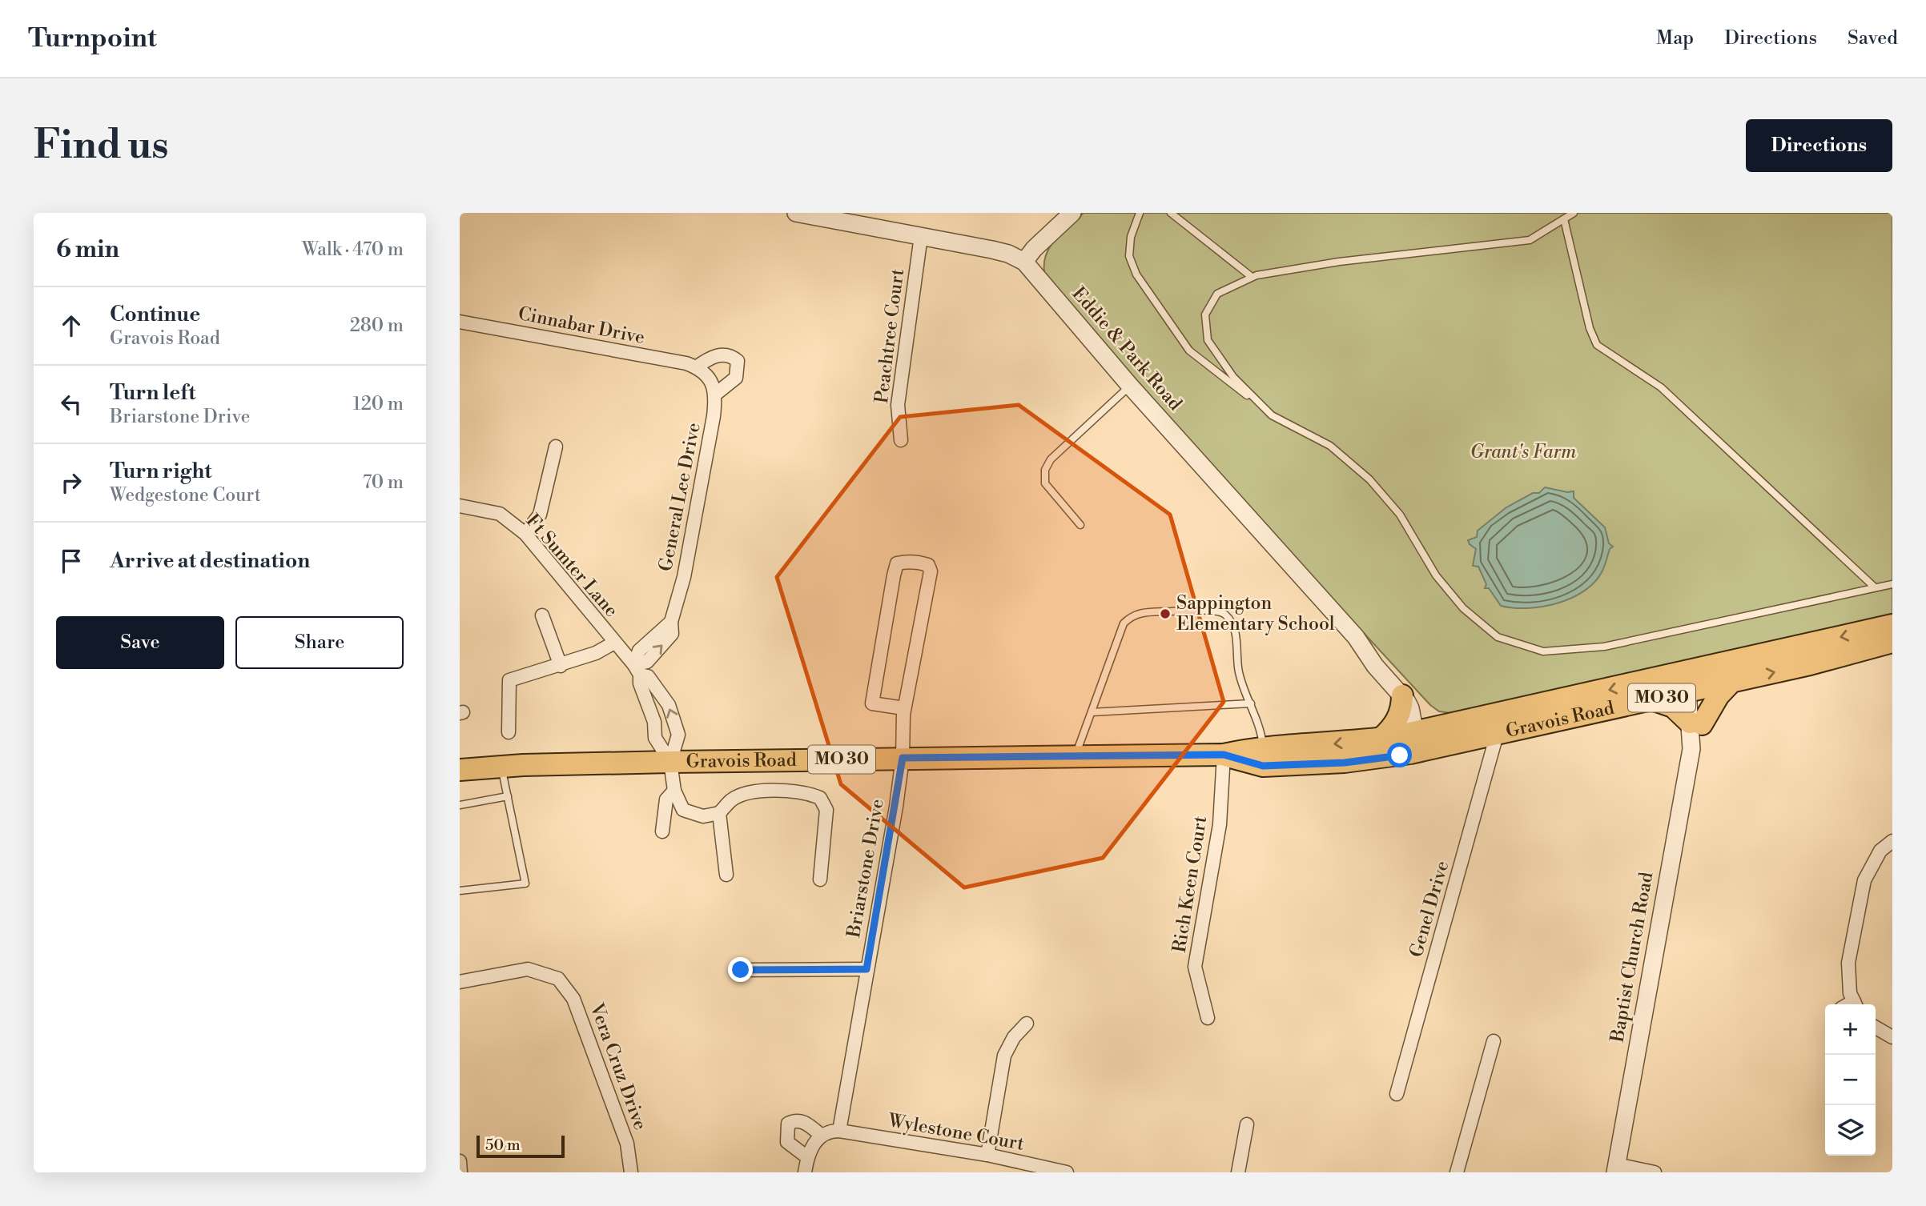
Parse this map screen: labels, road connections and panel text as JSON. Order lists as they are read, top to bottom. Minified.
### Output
{"streets":{"main road":["MO 30","Gravois Road"],"street":["Cinnabar Drive","Peachtree Court","Eddie & Park Road","General Lee Drive","Ft Sumter Lane","Briarstone Drive","Rich Keen Court","Genel Drive","Baptist Church Road","Vera Cruz Drive","Wylestone Court"]},"crossings":[["Cinnabar Drive","General Lee Drive"],["Peachtree Court","Eddie & Park Road"],["Eddie & Park Road","Gravois Road"],["General Lee Drive","Ft Sumter Lane"],["Ft Sumter Lane","Gravois Road"],["Gravois Road","Briarstone Drive"],["Gravois Road","Rich Keen Court"],["Gravois Road","Genel Drive"],["Gravois Road","Baptist Church Road"],["Briarstone Drive","Wylestone Court"]],"parks":["Grant's Farm"],"places":["Sappington Elementary School"],"scale_bar":"50 m","page":{"header":"Turnpoint","nav":["Map","Directions","Saved"],"buttons":["Directions",["Save","Share"]],"title":"Find us","heading":["6 min","Walk · 470 m"],"list":[["Continue","Gravois Road","280 m"],["Turn left","Briarstone Drive","120 m"],["Turn right","Wedgestone Court","70 m"],"Arrive at destination"],"map_buttons":["+","−"],"scale":"50 m"}}
